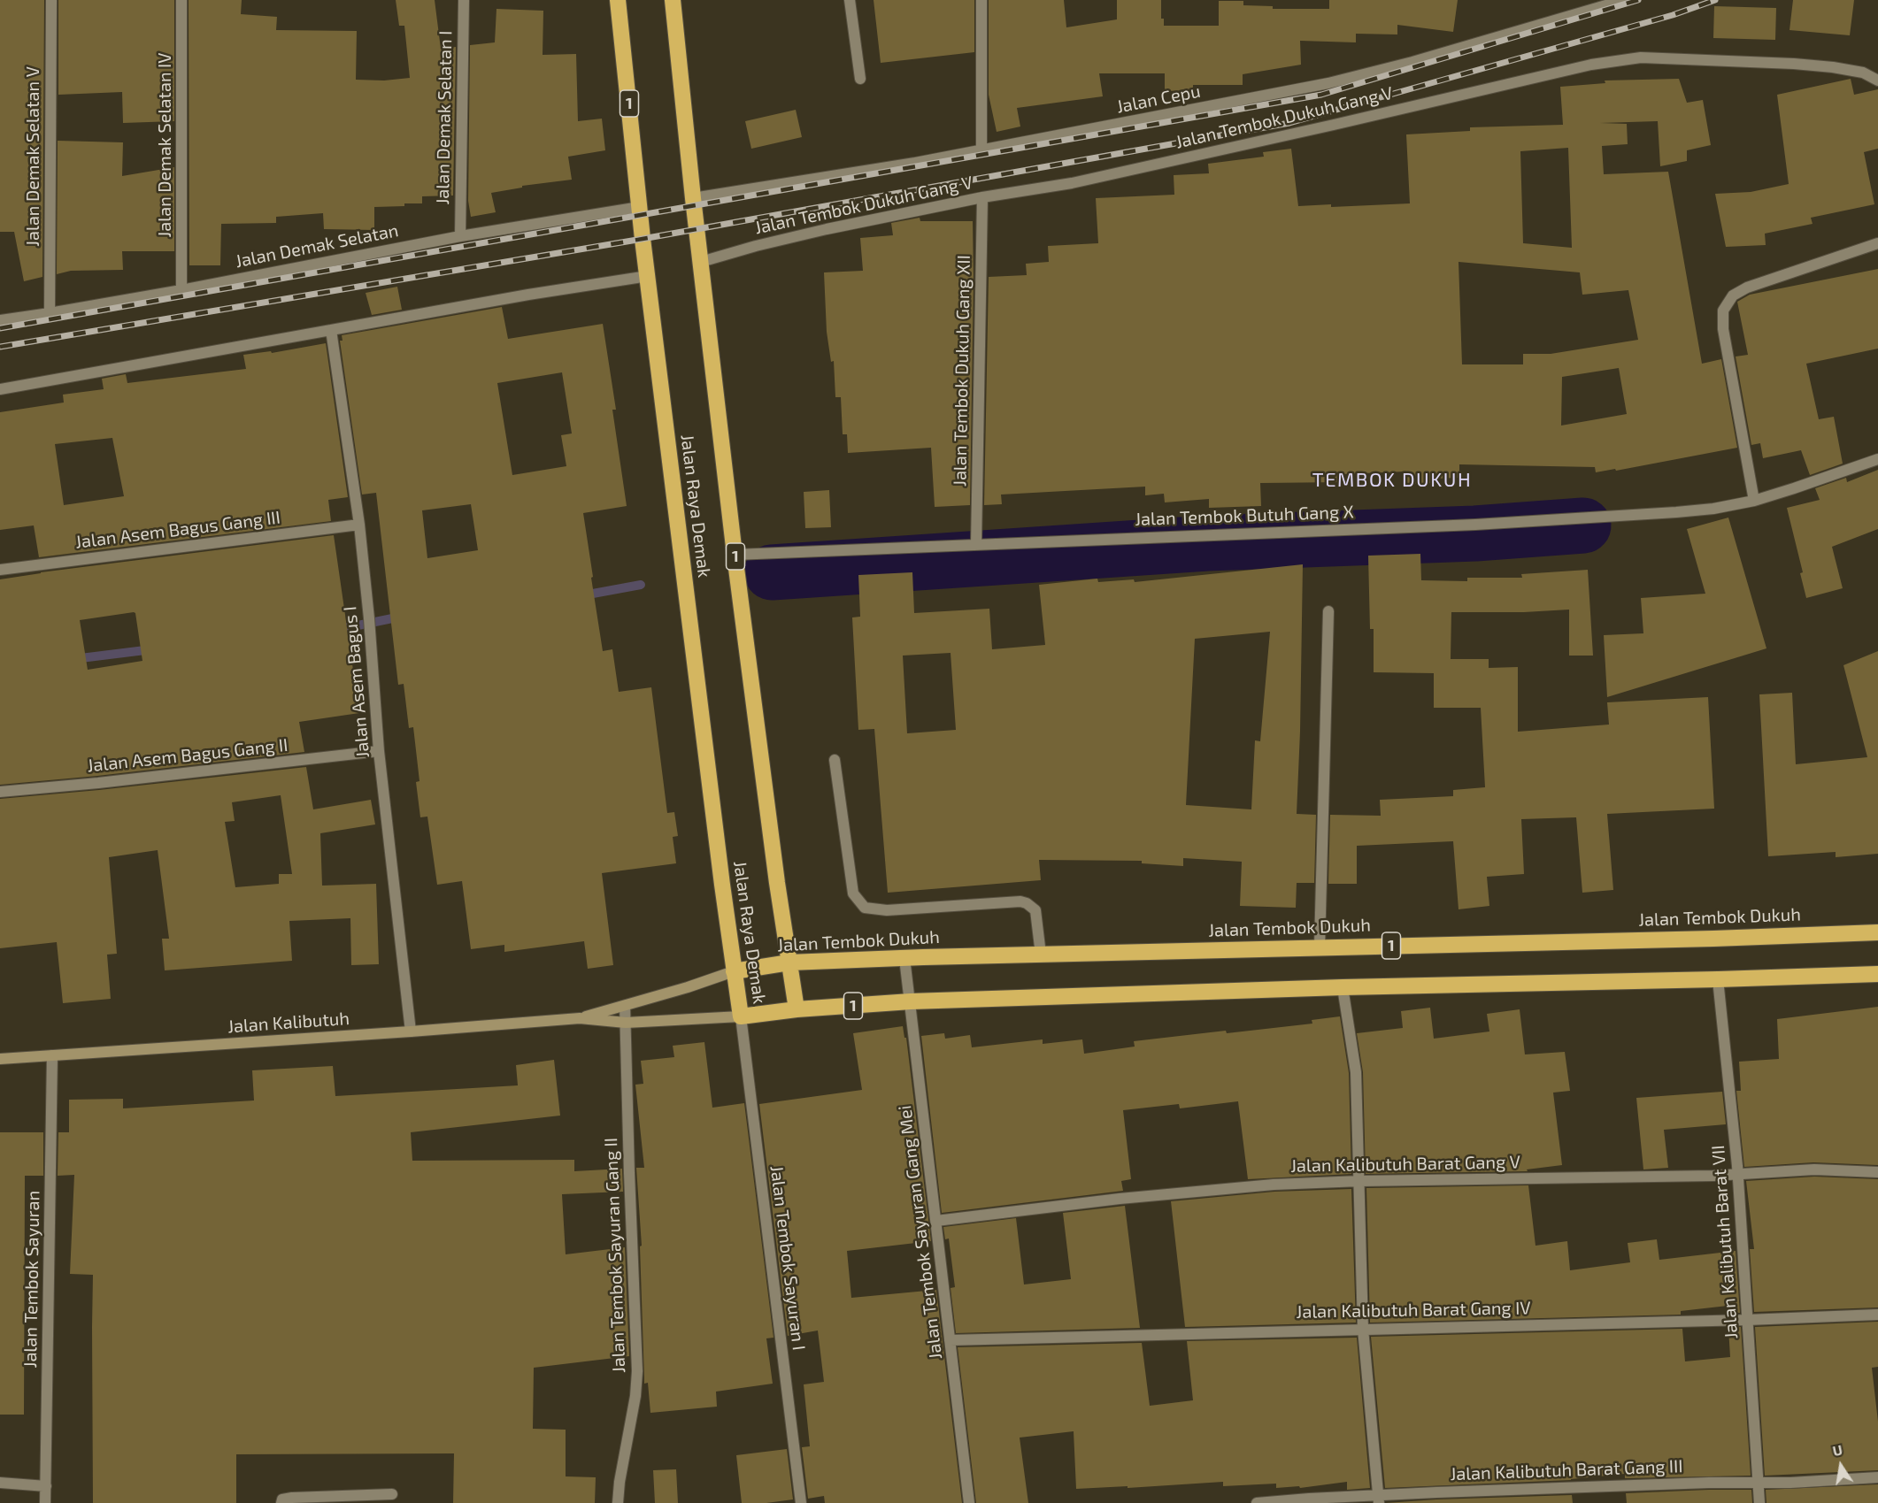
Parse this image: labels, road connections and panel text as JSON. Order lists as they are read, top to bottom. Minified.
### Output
{"streets":{"highway":["1","Jalan Raya Demak","Jalan Tembok Dukuh"],"street":["Jalan Cepu","Jalan Demak Selatan I","Jalan Tembok Dukuh Gang V","Jalan Demak Selatan IV","Jalan Demak Selatan V","Jalan Demak Selatan","Jalan Tembok Dukuh Gang XII","Jalan Tembok Butuh Gang X","Jalan Asem Bagus Gang III","Jalan Asem Bagus I","Jalan Asem Bagus Gang II","Jalan Kalibutuh","Jalan Kalibutuh Barat Gang V","Jalan Tembok Sayuran Gang Mei","Jalan Kalibutuh Barat VII","Jalan Tembok Sayuran Gang II","Jalan Tembok Sayuran I","Jalan Tembok Sayuran","Jalan Kalibutuh Barat Gang IV","Jalan Kalibutuh Barat Gang III"]},"crossings":[["Jalan Cepu","Jalan Raya Demak"],["1","Jalan Raya Demak"],["1","Jalan Kalibutuh"],["1","Jalan Tembok Sayuran Gang Mei"],["1","Jalan Kalibutuh Barat VII"],["1","Jalan Tembok Sayuran I"],["Jalan Demak Selatan I","Jalan Demak Selatan"],["Jalan Tembok Dukuh Gang V","Jalan Tembok Dukuh Gang XII"],["Jalan Tembok Dukuh Gang V","Jalan Raya Demak"],["Jalan Demak Selatan IV","Jalan Demak Selatan"],["Jalan Demak Selatan V","Jalan Demak Selatan"],["Jalan Demak Selatan","Jalan Raya Demak"],["Jalan Tembok Dukuh Gang XII","Jalan Tembok Butuh Gang X"],["Jalan Raya Demak","Jalan Tembok Butuh Gang X"],["Jalan Raya Demak","Jalan Tembok Dukuh"],["Jalan Raya Demak","Jalan Kalibutuh"],["Jalan Raya Demak","Jalan Tembok Sayuran I"],["Jalan Asem Bagus Gang III","Jalan Asem Bagus I"],["Jalan Asem Bagus I","Jalan Asem Bagus Gang II"],["Jalan Asem Bagus I","Jalan Kalibutuh"],["Jalan Tembok Dukuh","Jalan Kalibutuh"],["Jalan Tembok Dukuh","Jalan Tembok Sayuran Gang Mei"],["Jalan Kalibutuh","Jalan Tembok Sayuran Gang II"],["Jalan Kalibutuh","Jalan Tembok Sayuran I"],["Jalan Kalibutuh","Jalan Tembok Sayuran"],["Jalan Kalibutuh Barat Gang V","Jalan Tembok Sayuran Gang Mei"],["Jalan Kalibutuh Barat Gang V","Jalan Kalibutuh Barat VII"],["Jalan Tembok Sayuran Gang Mei","Jalan Kalibutuh Barat Gang IV"],["Jalan Kalibutuh Barat VII","Jalan Kalibutuh Barat Gang IV"],["Jalan Kalibutuh Barat VII","Jalan Kalibutuh Barat Gang III"]],"districts":["TEMBOK DUKUH"],"north":"top"}
